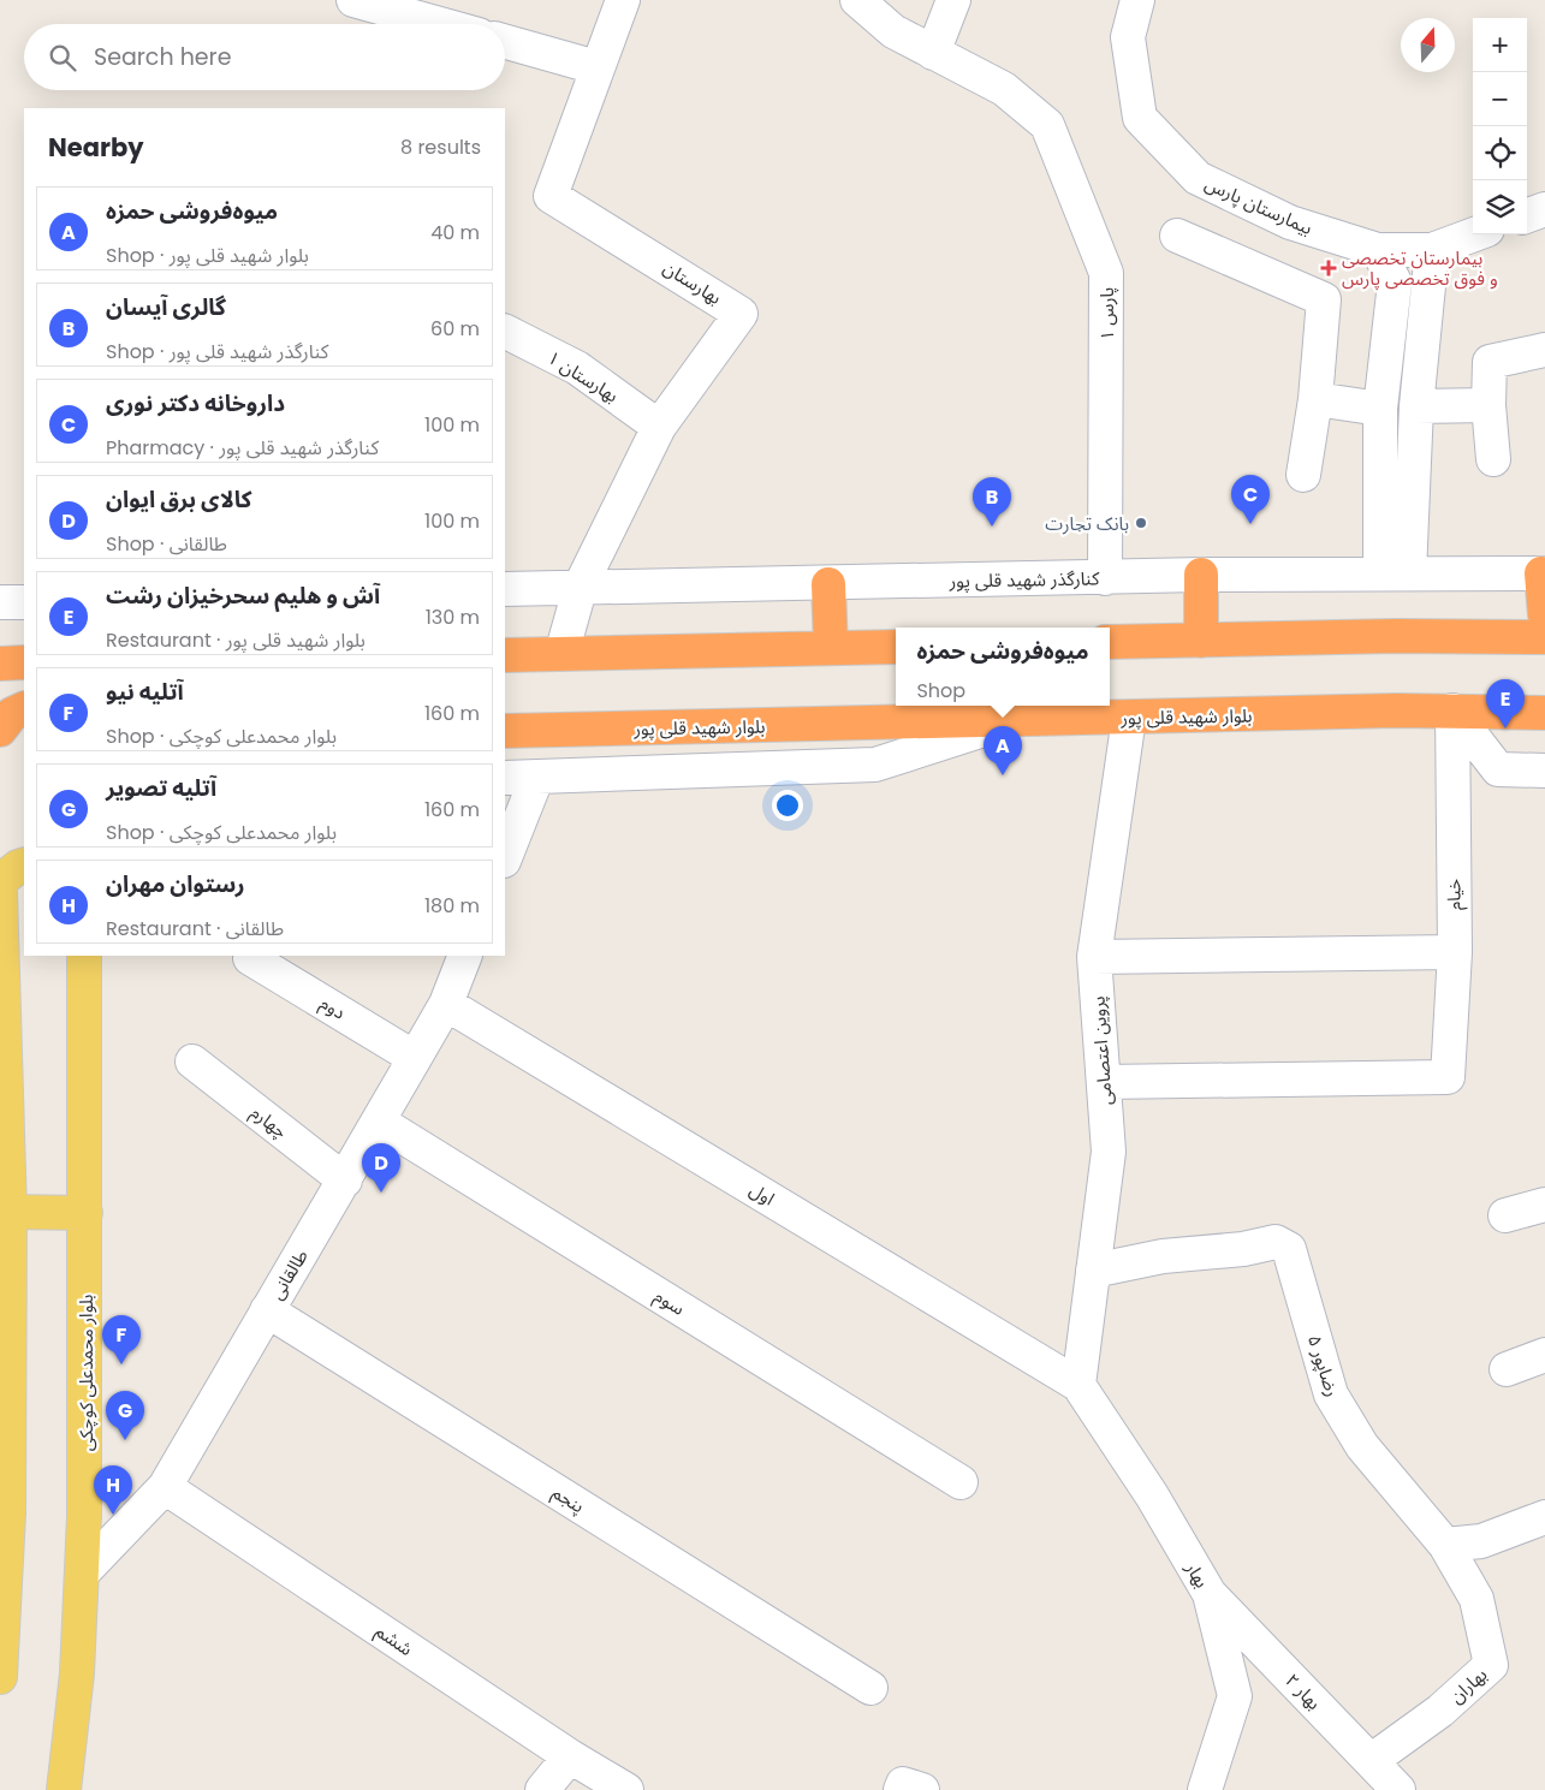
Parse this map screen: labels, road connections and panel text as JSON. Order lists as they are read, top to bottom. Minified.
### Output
{"streets":{"highway":["بلوار شهید قلی پور"],"main road":["بلوار محمدعلی کوچکی"],"street":["بیمارستان پارس","بهارستان","پارس ۱","بهارستان ۱","کنارگذر شهید قلی پور","خیام","دوم","پروین اعتصامی","چهارم","اول","طالقانی","سوم","رضاپور ۵","پنجم","بهار","ششم","بهاران","بهار ۲"]},"crossings":[["بهارستان","بهارستان ۱"],["بهارستان","کنارگذر شهید قلی پور"],["پارس ۱","کنارگذر شهید قلی پور"],["بلوار شهید قلی پور","خیام"],["بلوار شهید قلی پور","پروین اعتصامی"],["خیام","پروین اعتصامی"],["دوم","طالقانی"],["پروین اعتصامی","اول"],["پروین اعتصامی","رضاپور ۵"],["پروین اعتصامی","بهار"],["چهارم","طالقانی"],["اول","طالقانی"],["اول","بهار"],["طالقانی","سوم"],["طالقانی","بلوار محمدعلی کوچکی"],["طالقانی","پنجم"],["طالقانی","ششم"],["رضاپور ۵","بهاران"],["بهار","بهار ۲"],["بهاران","بهار ۲"]],"places":{"health":["بیمارستان تخصصی و فوق تخصصی پارس"],"other":["بانک تجارت"]},"north":"top","page":{"map_buttons":["+","−"],"search":"Search here","heading":["Nearby","8 results"],"list":[{"mark":"A","name":"میوه‌فروشی حمزه","note":"Shop · بلوار شهید قلی پور","value":"40 m"},{"mark":"B","name":"گالری آیسان","note":"Shop · کنارگذر شهید قلی پور","value":"60 m"},{"mark":"C","name":"داروخانه دکتر نوری","note":"Pharmacy · کنارگذر شهید قلی پور","value":"100 m"},{"mark":"D","name":"کالای برق ایوان","note":"Shop · طالقانی","value":"100 m"},{"mark":"E","name":"آش و هلیم سحرخیزان رشت","note":"Restaurant · بلوار شهید قلی پور","value":"130 m"},{"mark":"F","name":"آتلیه نیو","note":"Shop · بلوار محمدعلی کوچکی","value":"160 m"},{"mark":"G","name":"آتلیه تصویر","note":"Shop · بلوار محمدعلی کوچکی","value":"160 m"},{"mark":"H","name":"رستوان مهران","note":"Restaurant · طالقانی","value":"180 m"}],"pins":["C","B","E","A","D","F","G","H"],"popup":["میوه‌فروشی حمزه","Shop"]}}
